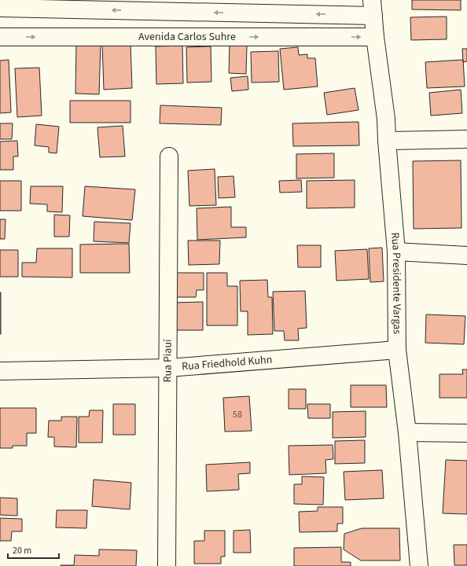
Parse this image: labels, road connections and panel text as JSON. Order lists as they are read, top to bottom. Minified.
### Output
{"streets":{"street":["Avenida Carlos Suhre","Rua Presidente Vargas","Rua Piauí","Rua Friedhold Kuhn"]},"crossings":[["Avenida Carlos Suhre","Rua Presidente Vargas"],["Rua Presidente Vargas","Rua Friedhold Kuhn"],["Rua Piauí","Rua Friedhold Kuhn"]],"house_numbers":["58"],"scale_bar":"20 m"}
